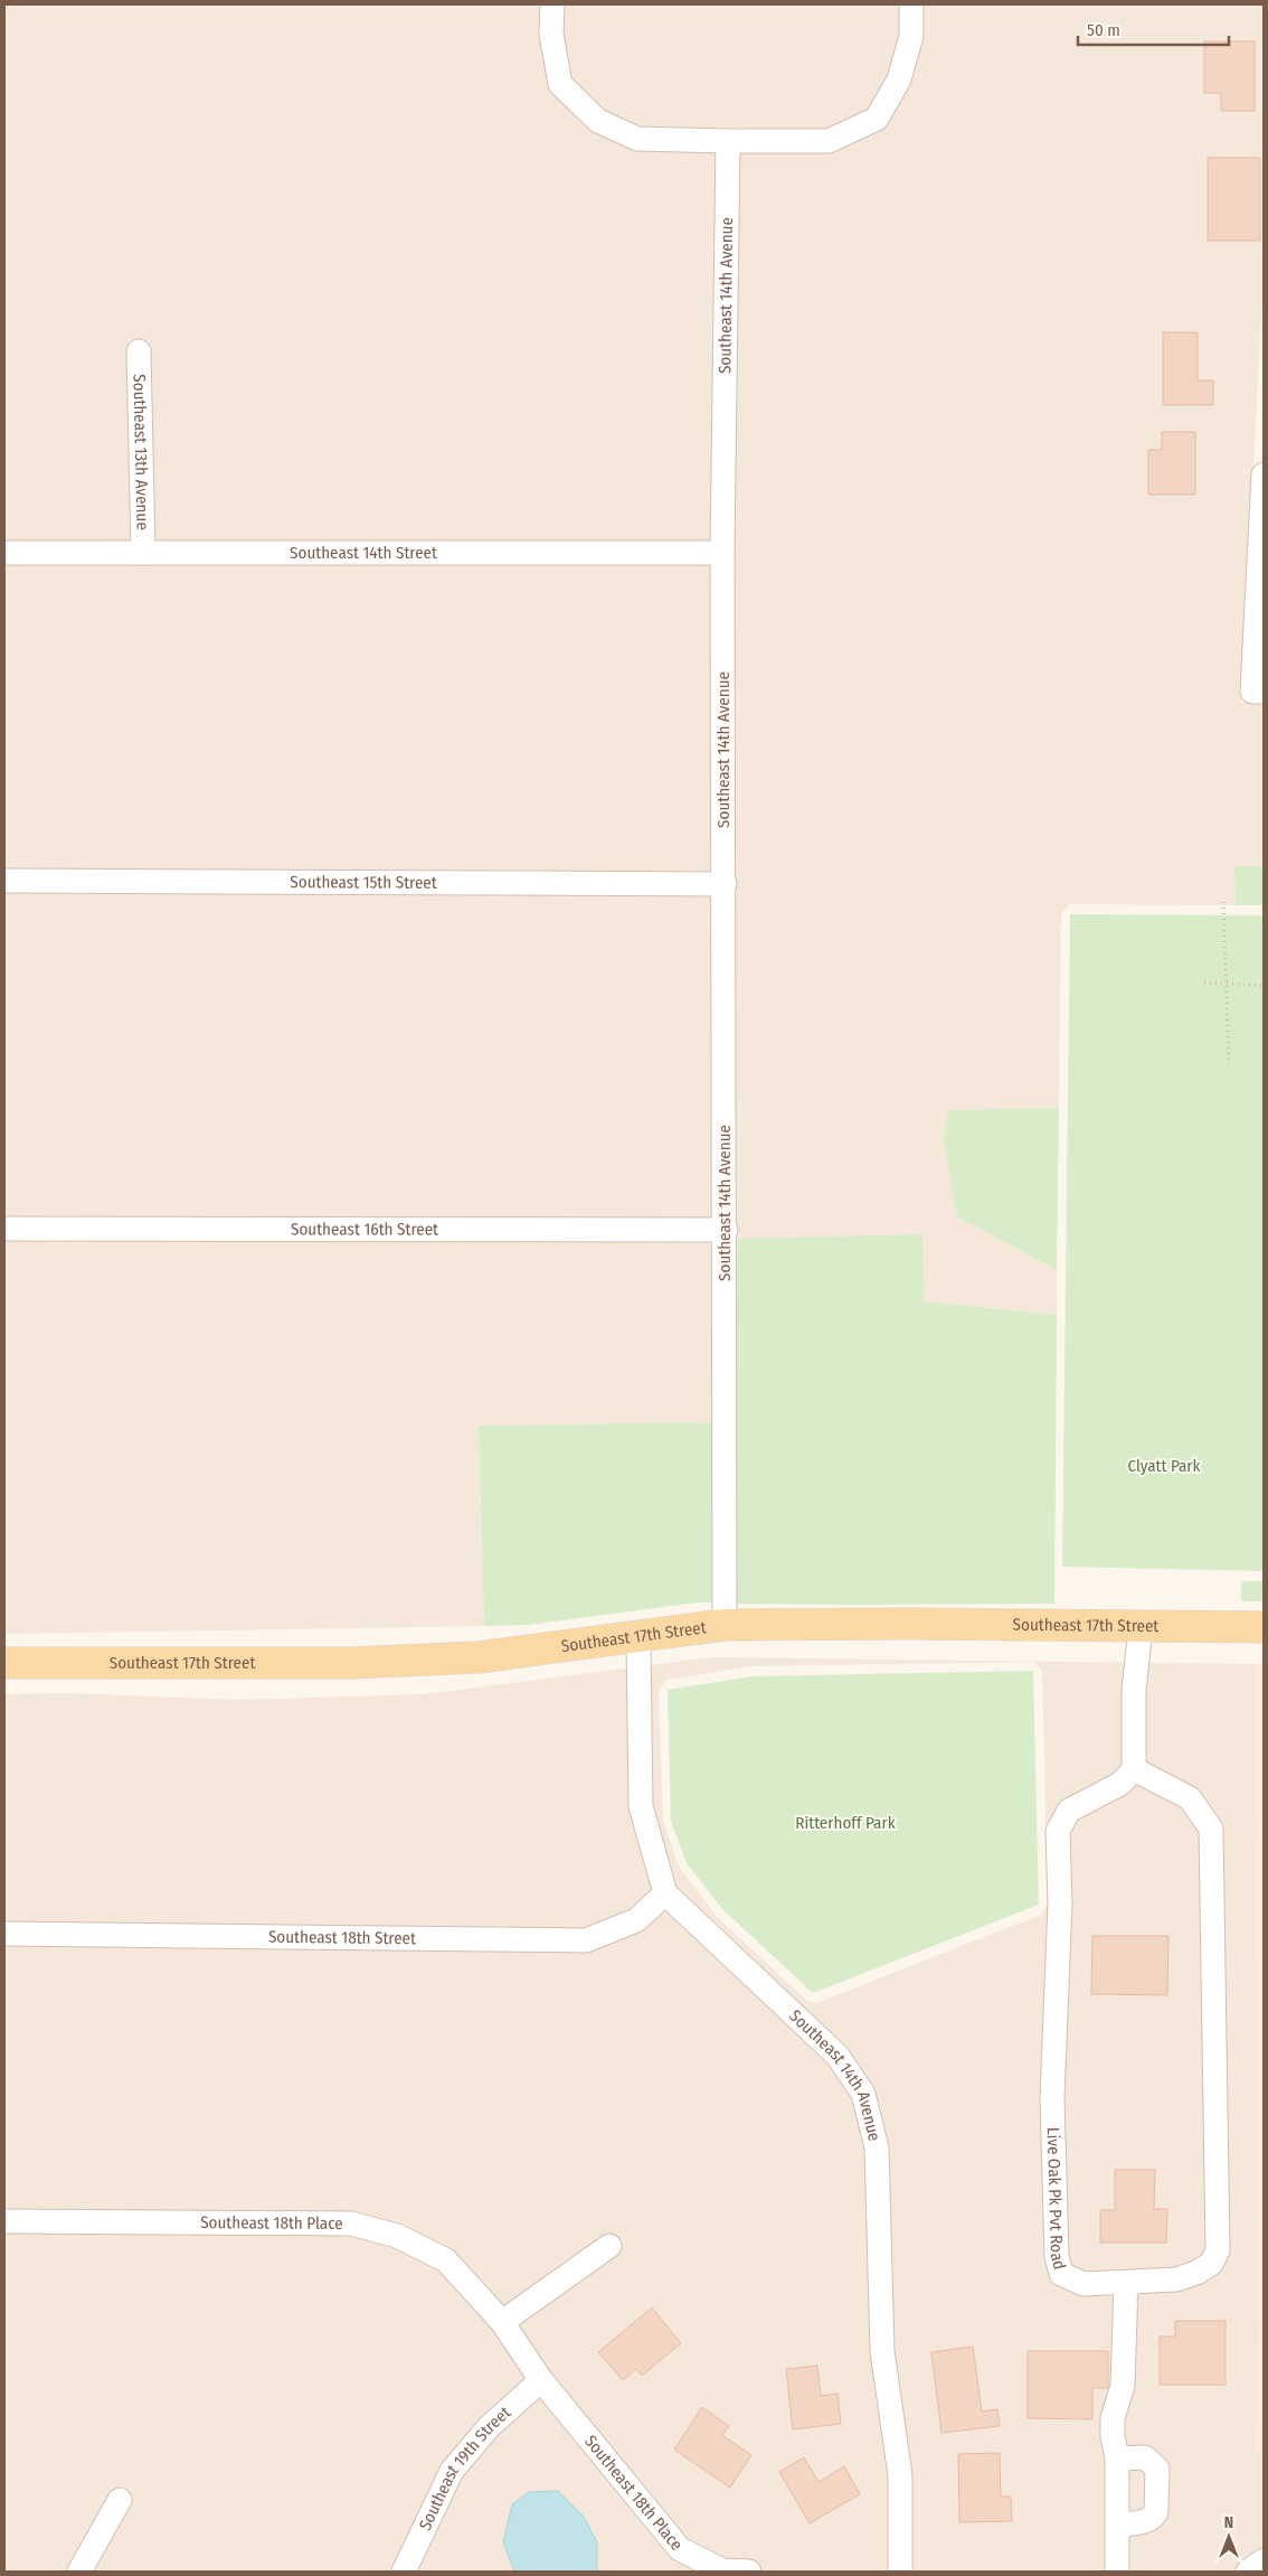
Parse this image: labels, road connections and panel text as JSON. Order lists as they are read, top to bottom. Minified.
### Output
{"streets":{"main road":["Southeast 17th Street"],"street":["Southeast 14th Avenue","Southeast 13th Avenue","Southeast 14th Street","Southeast 15th Street","Southeast 16th Street","Southeast 18th Street","Live Oak Pk Pvt Road","Southeast 18th Place","Southeast 19th Street"]},"crossings":[["Southeast 14th Avenue","Southeast 14th Street"],["Southeast 14th Avenue","Southeast 15th Street"],["Southeast 14th Avenue","Southeast 16th Street"],["Southeast 14th Avenue","Southeast 17th Street"],["Southeast 14th Avenue","Southeast 18th Street"],["Southeast 13th Avenue","Southeast 14th Street"],["Southeast 18th Place","Southeast 19th Street"]],"parks":["Clyatt Park","Ritterhoff Park"],"scale_bar":"50 m","north":"top"}
